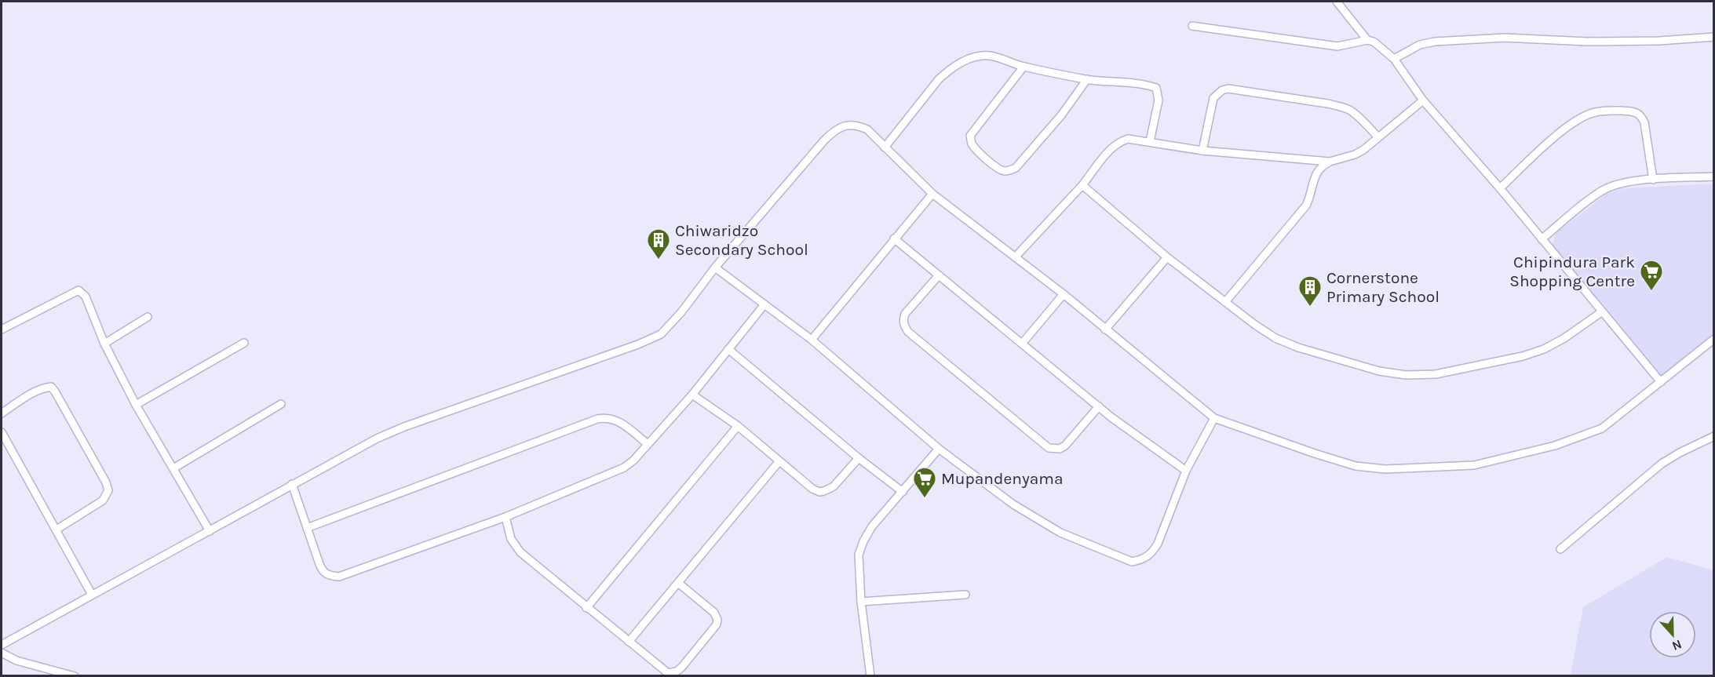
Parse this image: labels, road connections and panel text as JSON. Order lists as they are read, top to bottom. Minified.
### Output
{"places":{"building":["Chiwaridzo Secondary School","Cornerstone Primary School"],"supermarket":["Chipindura Park Shopping Centre","Mupandenyama"]},"north":"bottom"}
